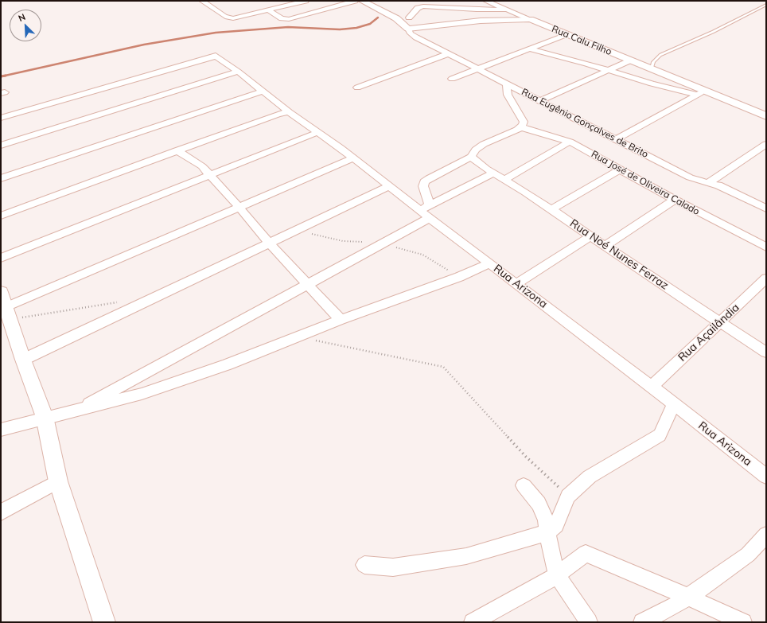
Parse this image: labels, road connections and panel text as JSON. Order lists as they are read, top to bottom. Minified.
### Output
{"streets":{"street":["Rua Calu Filho","Rua Eugênio Gonçalves de Brito","Rua José de Oliveira Calado","Rua Noé Nunes Ferraz","Rua Arizona","Rua Açailândia"]},"crossings":[["Rua Calu Filho","Rua Eugênio Gonçalves de Brito"],["Rua Noé Nunes Ferraz","Rua Açailândia"],["Rua Arizona","Rua Açailândia"]],"north":"top left"}
